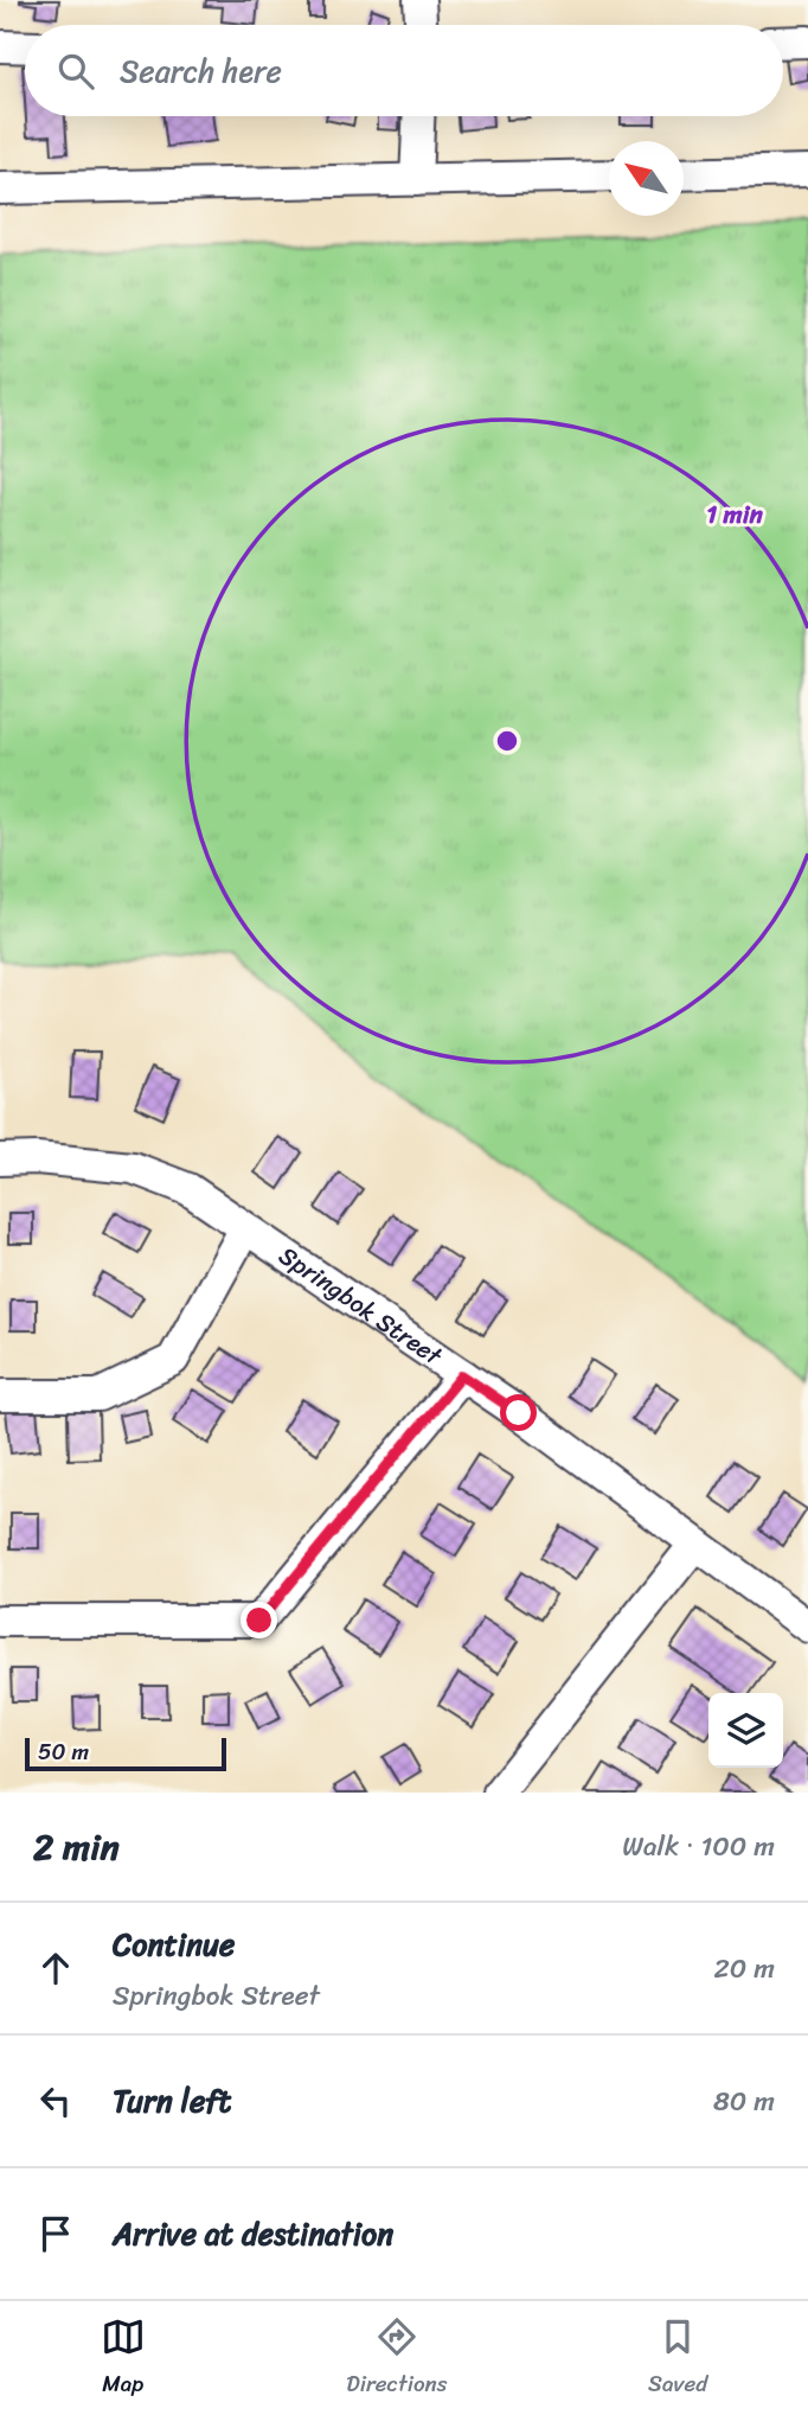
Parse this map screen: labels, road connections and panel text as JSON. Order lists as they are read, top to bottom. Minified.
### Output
{"streets":{"street":["Springbok Street"]},"scale_bar":"50 m","north":"top left","page":{"search":"Search here","scale":"50 m","heading":["2 min","Walk · 100 m"],"list":[["Continue","Springbok Street","20 m"],["Turn left","80 m"],"Arrive at destination"],"nav":["Map","Directions","Saved"]},"rings":["1 min"]}
